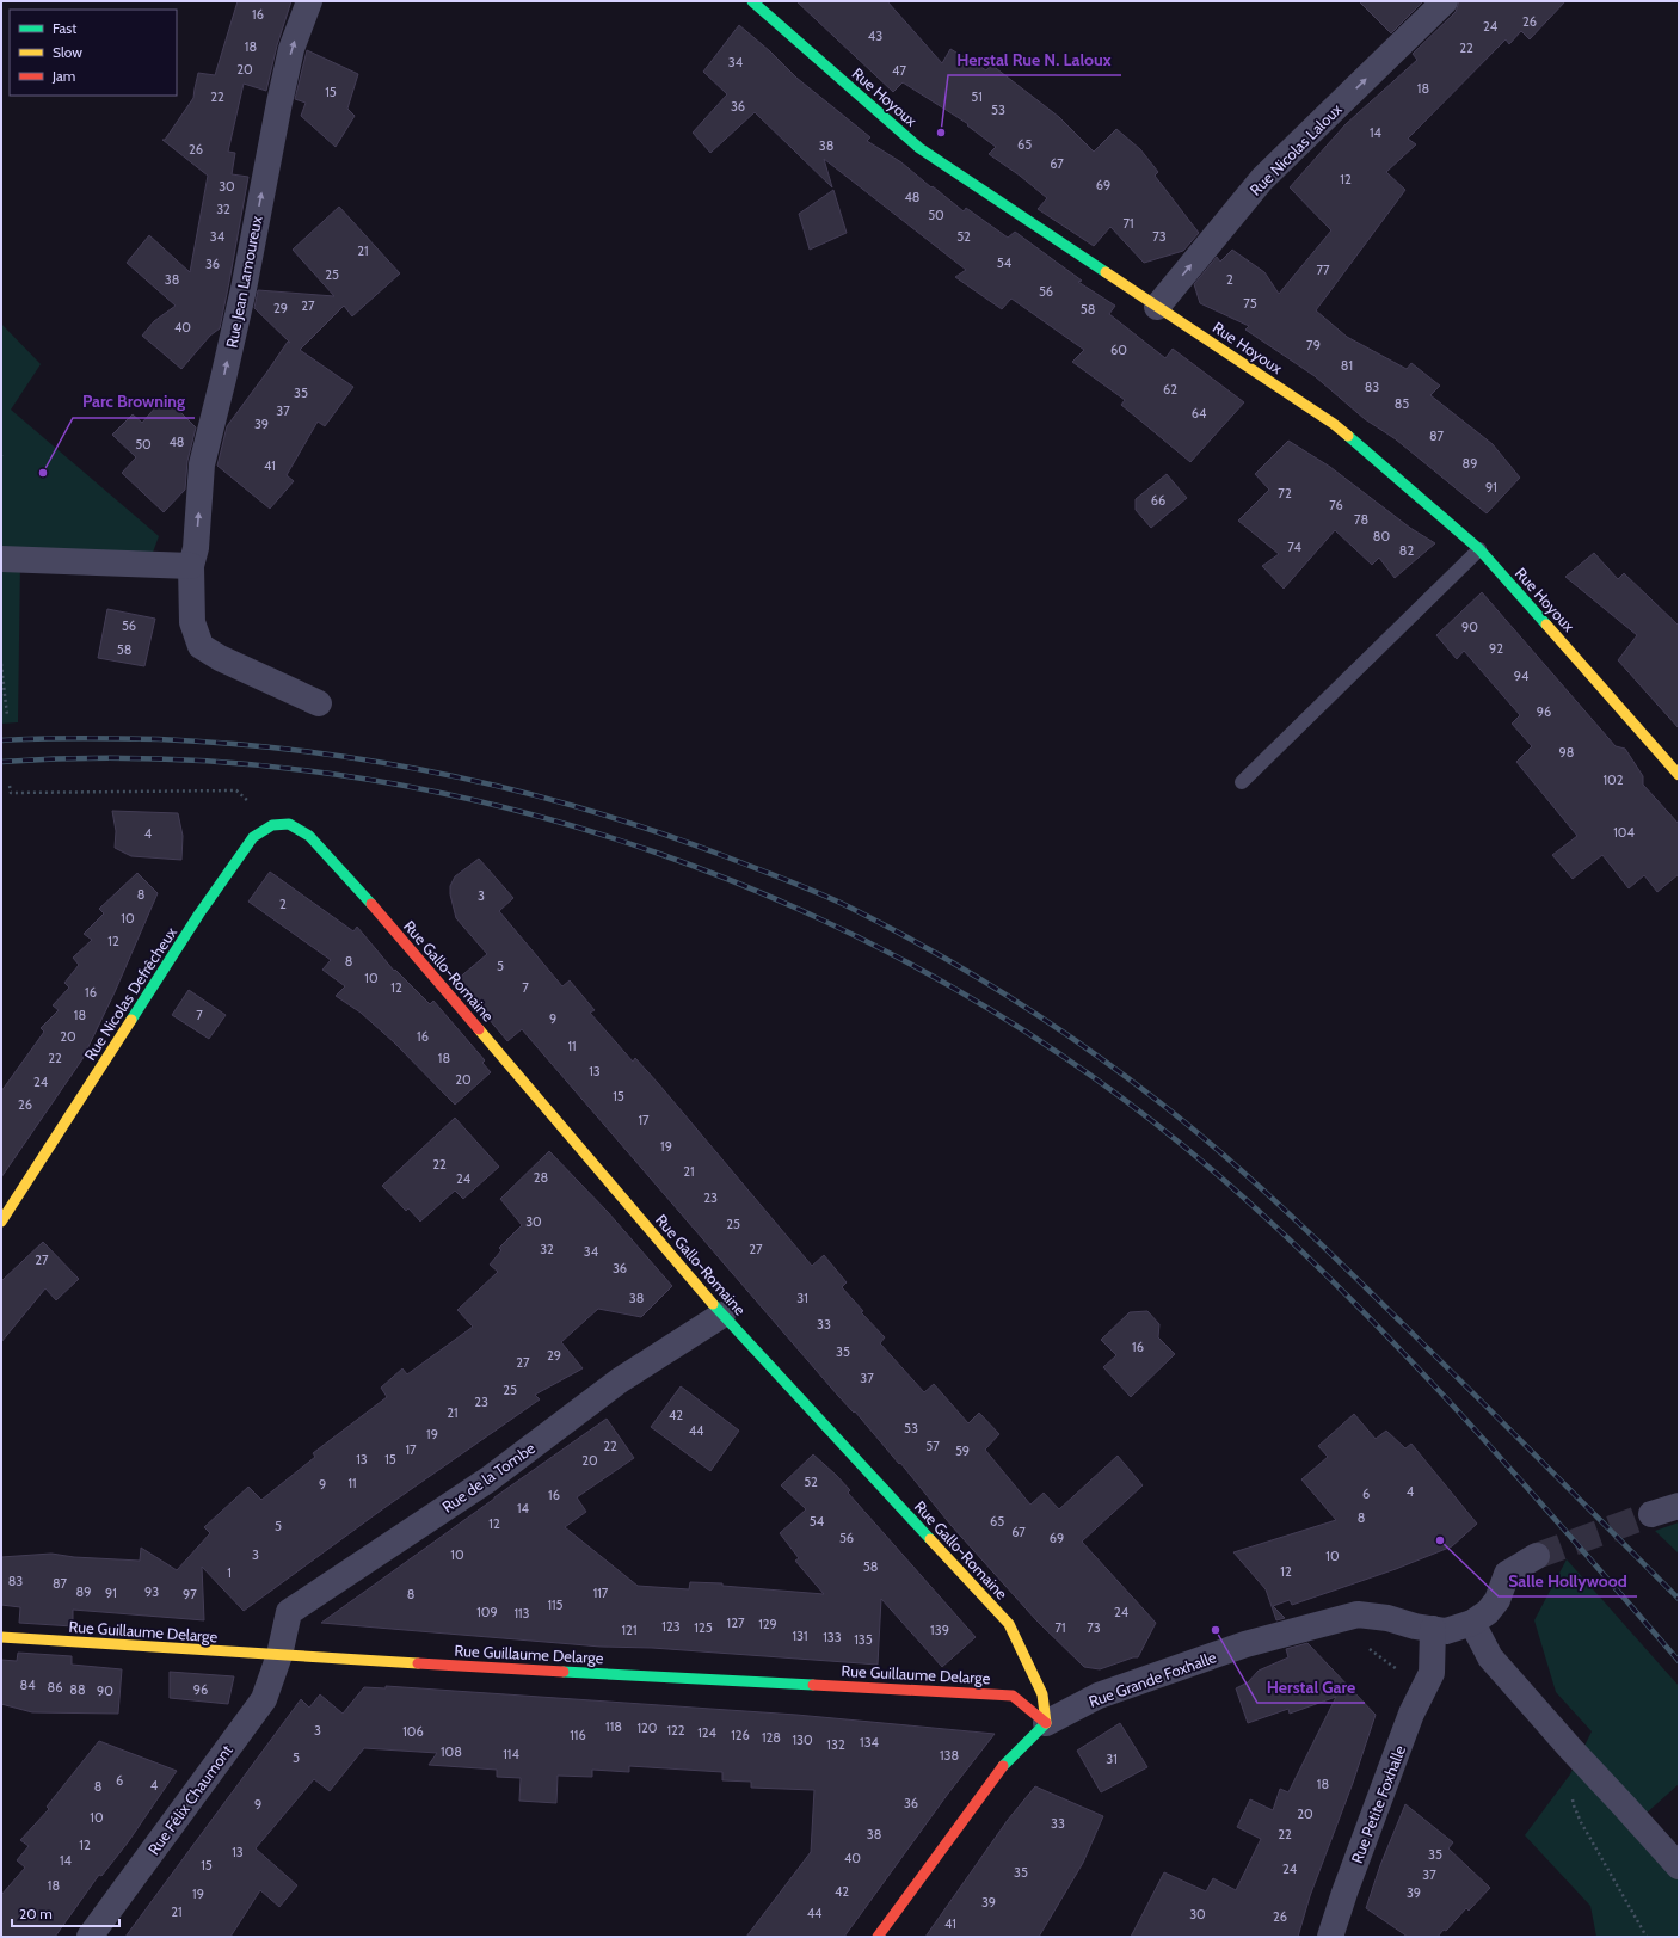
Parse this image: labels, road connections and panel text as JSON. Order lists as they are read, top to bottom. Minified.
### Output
{"streets":{"street":["Rue Hoyoux","Rue Nicolas Laloux","Rue Jean Lamoureux","Rue Gallo-Romaine","Rue Nicolas Defrêcheux","Rue de la Tombe","Rue Guillaume Delarge","Rue Grande Foxhalle","Rue Félix Chaumont","Rue Petite Foxhalle"]},"crossings":[["Rue Hoyoux","Rue Nicolas Laloux"],["Rue Gallo-Romaine","Rue Nicolas Defrêcheux"],["Rue Gallo-Romaine","Rue de la Tombe"],["Rue Gallo-Romaine","Rue Guillaume Delarge"],["Rue Gallo-Romaine","Rue Grande Foxhalle"],["Rue de la Tombe","Rue Guillaume Delarge"],["Rue de la Tombe","Rue Félix Chaumont"],["Rue Guillaume Delarge","Rue Grande Foxhalle"],["Rue Guillaume Delarge","Rue Félix Chaumont"],["Rue Grande Foxhalle","Rue Petite Foxhalle"]],"one_way":["Rue Nicolas Laloux","Rue Jean Lamoureux"],"places":["Herstal Rue N. Laloux","Parc Browning","Salle Hollywood","Herstal Gare"],"house_numbers":["16","26","24","43","18","22","34","20","47","18","15","22","51","36","53","14","65","38","26","67","12","69","30","48","32","50","71","34","52","73","21","54","36","77","25","38","2","56","75","27","29","58","40","79","60","81","83","62","35","85","37","64","39","87","48","50","89","41","91","72","66","76","78","80","74","82","56","90","92","58","94","96","98","102","104","4","8","3","2","10","12","8","5","10","12","7","16","18","7","9","20","16","11","22","18","13","20","24","15","26","17","19","22","21","28","24","23","30","25","32","27","34","27","36","38","31","33","16","35","29","27","37","25","23","21","42","53","44","19","22","57","17","59","13","15","20","52","11","9","4","6","16","14","8","54","65","12","5","67","56","69","3","10","10","58","12","1","83","87","89","93","91","117","97","8","115","109","24","113","127","129","123","125","71","73","121","139","131","133","135","84","86","88","96","90","118","120","3","122","106","124","116","126","128","130","134","132","108","114","138","5","31","6","18","4","8","36","9","20","10","33","38","22","12","13","35","40","14","15","24","35","37","18","42","39","19","39","21","44","30","26","41"],"legend":["Fast","Slow","Jam"],"scale_bar":"20 m"}
